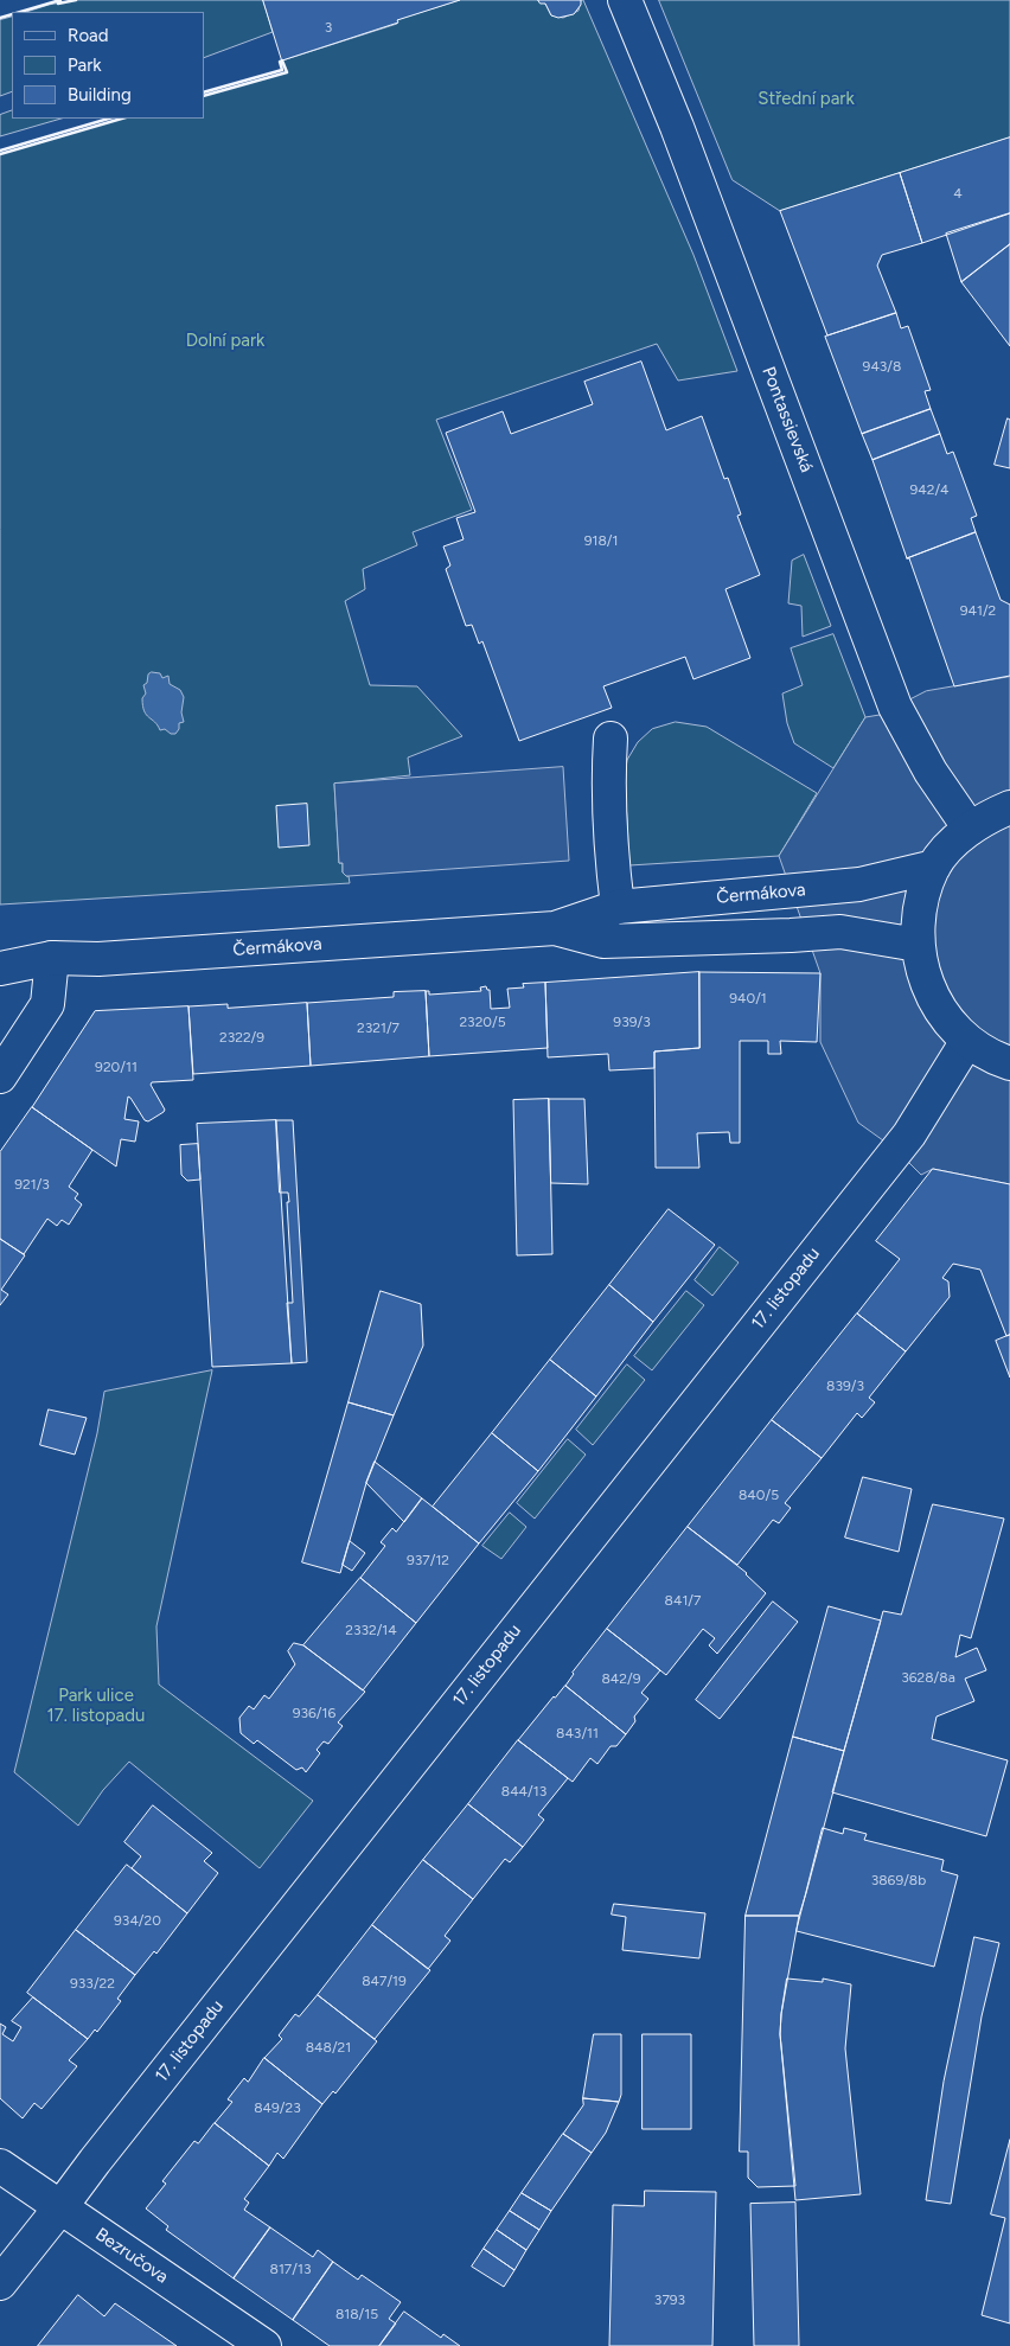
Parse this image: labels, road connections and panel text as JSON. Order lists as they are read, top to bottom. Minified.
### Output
{"streets":{"street":["Pontassievská","Čermákova","17. listopadu","Bezručova"]},"crossings":[["17. listopadu","Bezručova"]],"parks":["Střední park","Dolní park","Park ulice 17. listopadu"],"house_numbers":["3","4","943/8","942/4","918/1","941/2","940/1","2320/5","939/3","2321/7","2322/9","920/11","921/3","839/3","840/5","937/12","841/7","2332/14","3628/8a","842/9","936/16","843/11","844/13","3869/8b","934/20","847/19","933/22","848/21","849/23","817/13","3793","818/15"],"legend":["Road","Park","Building"]}
